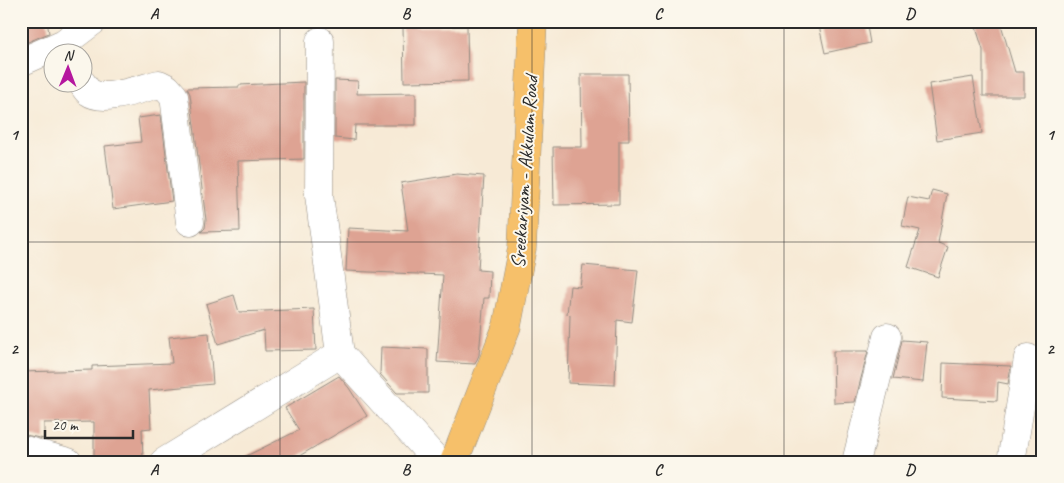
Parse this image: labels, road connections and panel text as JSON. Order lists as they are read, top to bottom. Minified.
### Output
{"streets":{"main road":["Sreekariyam - Akkulam Road"]},"scale_bar":"20 m","north":"top","grid":{"columns":["A","B","C","D"],"rows":["1","2"]}}
